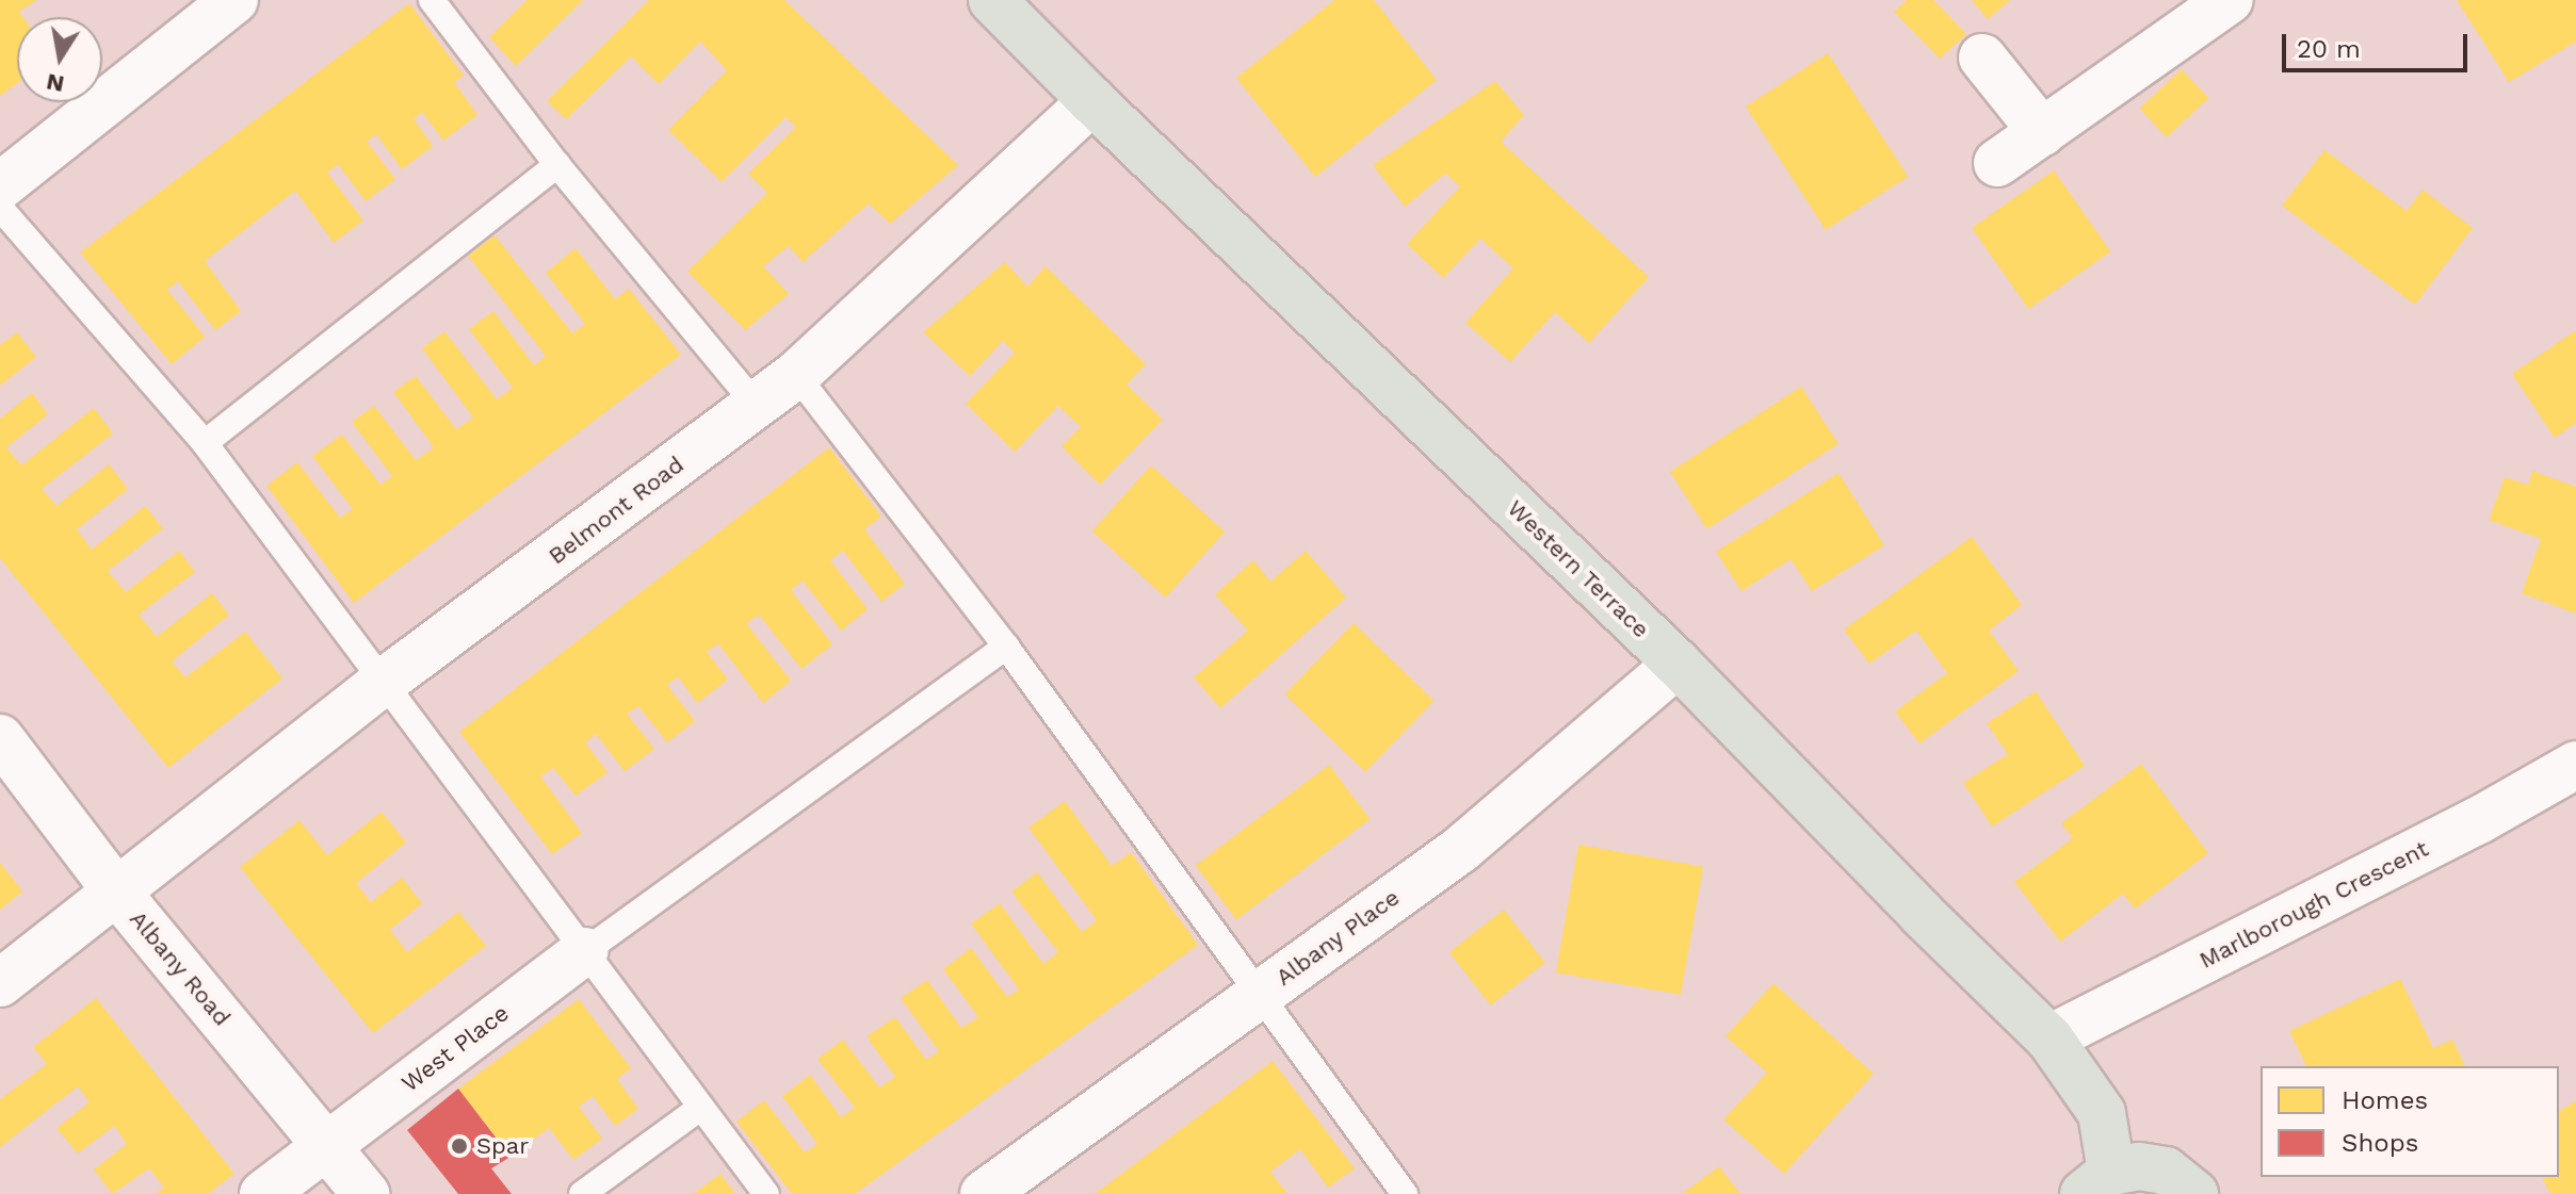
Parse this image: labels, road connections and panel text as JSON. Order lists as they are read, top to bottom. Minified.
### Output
{"streets":{"main road":["Western Terrace"],"street":["Belmont Road","Marlborough Crescent","Albany Place","Albany Road","West Place"]},"crossings":[["Belmont Road","Western Terrace"],["Belmont Road","Albany Road"],["Western Terrace","Marlborough Crescent"],["Western Terrace","Albany Place"],["Albany Road","West Place"]],"places":["Spar"],"legend":["Homes","Shops"],"scale_bar":"20 m","north":"bottom"}
